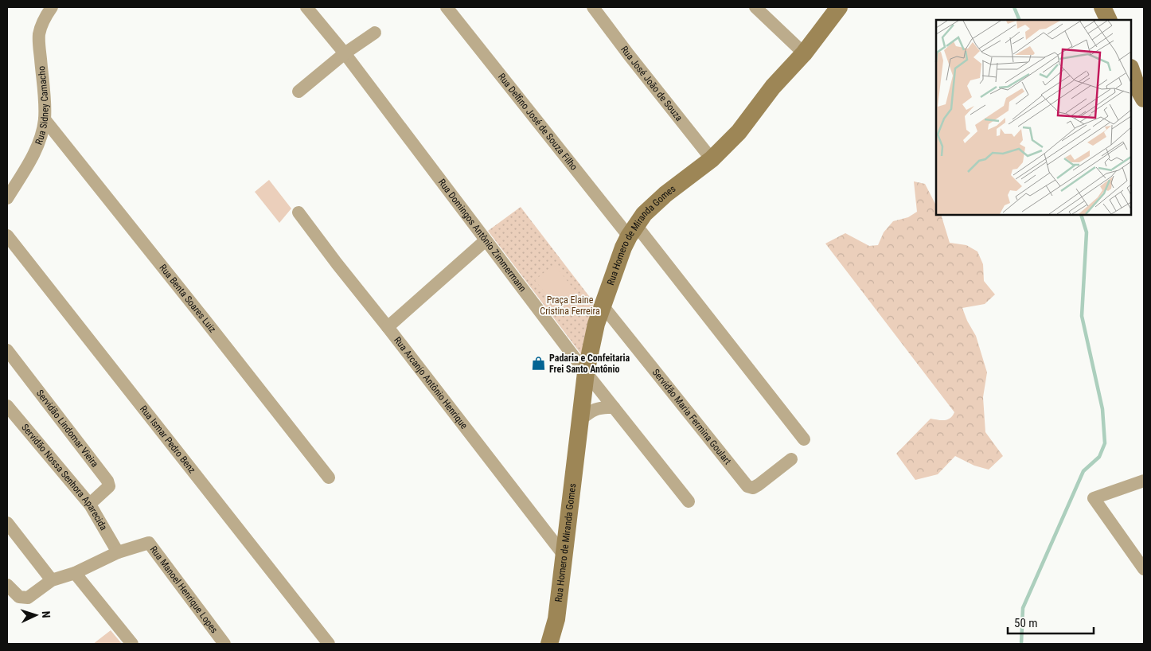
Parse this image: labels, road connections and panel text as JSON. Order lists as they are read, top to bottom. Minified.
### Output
{"streets":{"street":["Rua José João de Souza","Rua Sidney Camacho","Rua Delfino José de Souza Filho","Rua Domingos Antônio Zimmermann","Rua Homero de Miranda Gomes","Rua Benta Soares Luiz","Rua Arcanjo Antônio Henrique","Servidão Maria Fermina Goulart","Servidão Lindomar Vieira","Rua Ismar Pedro Benz","Servidão Nossa Senhora Aparecida","Rua Manoel Henrique Lopes"]},"crossings":[["Rua José João de Souza","Rua Homero de Miranda Gomes"],["Rua Sidney Camacho","Rua Benta Soares Luiz"],["Rua Delfino José de Souza Filho","Rua Homero de Miranda Gomes"],["Rua Domingos Antônio Zimmermann","Rua Homero de Miranda Gomes"],["Rua Homero de Miranda Gomes","Rua Arcanjo Antônio Henrique"],["Rua Homero de Miranda Gomes","Servidão Maria Fermina Goulart"],["Servidão Lindomar Vieira","Servidão Nossa Senhora Aparecida"],["Servidão Nossa Senhora Aparecida","Rua Manoel Henrique Lopes"]],"parks":["Praça Elaine Cristina Ferreira"],"places":{"shop":["Padaria e Confeitaria Frei Santo Antônio"]},"scale_bar":"50 m","north":"right"}
